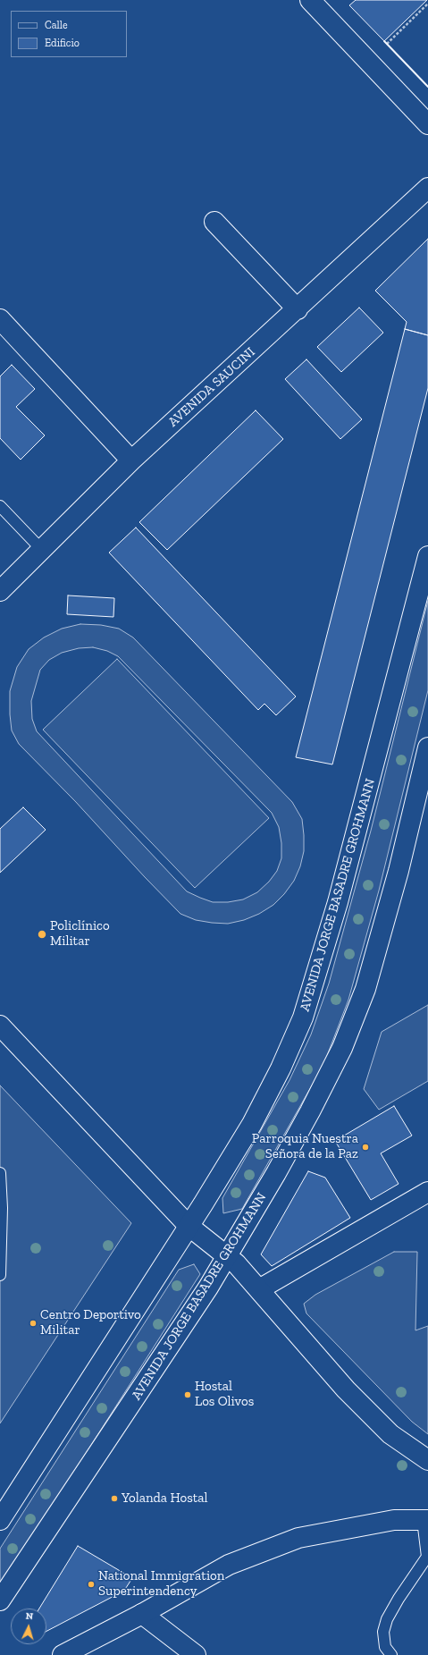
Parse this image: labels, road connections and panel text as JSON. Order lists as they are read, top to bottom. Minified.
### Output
{"streets":{"main road":["AVENIDA SAUCINI","AVENIDA JORGE BASADRE GROHMANN"]},"places":["Policlínico Militar","Parroquia Nuestra Señora de la Paz","Centro Deportivo Militar","Hostal Los Olivos","Yolanda Hostal","National Immigration Superintendency"],"legend":["Calle","Edificio"],"north":"top"}
